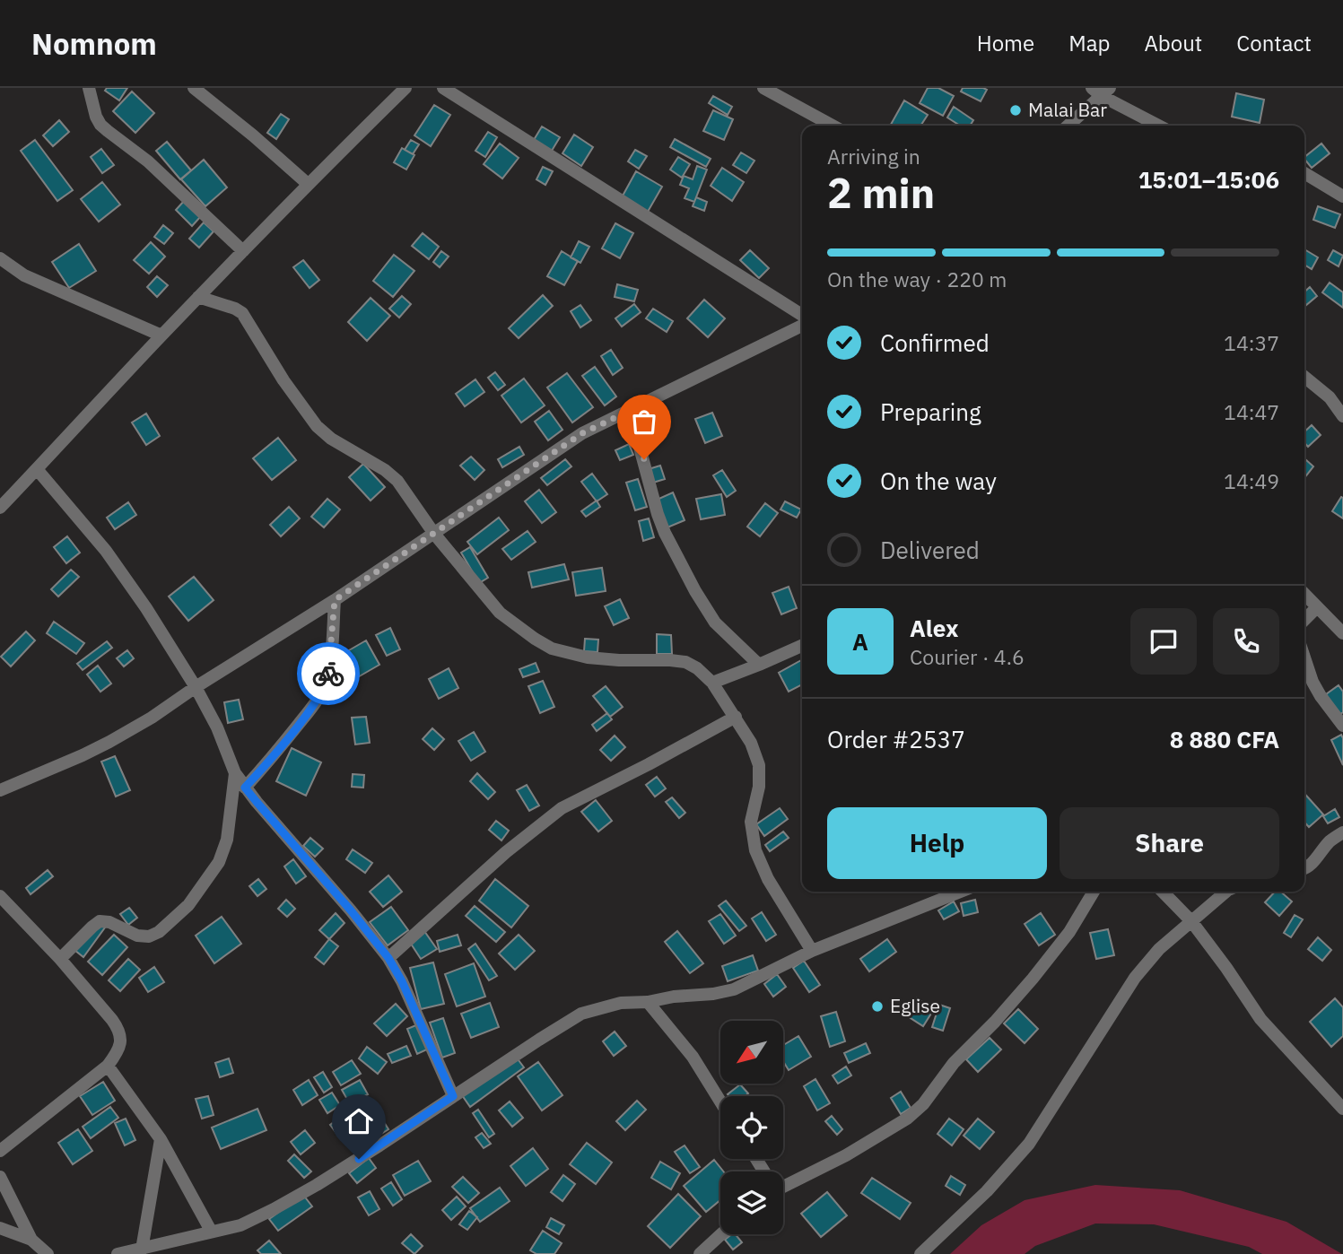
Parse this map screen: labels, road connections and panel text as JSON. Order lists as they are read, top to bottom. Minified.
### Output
{"places":["Malai Bar","Eglise"],"north":"bottom left","page":{"header":"Nomnom","nav":["Home","Map","About","Contact"],"heading":["2 min","Arriving in","15:01–15:06"],"panel":["Alex","Courier · 4.6","Order #2537","8 880 CFA"],"bar":"On the way · 220 m","list":[["Confirmed","14:37"],["Preparing","14:47"],["On the way","14:49"],"Delivered"],"round":"A","buttons":["Help","Share"]}}
